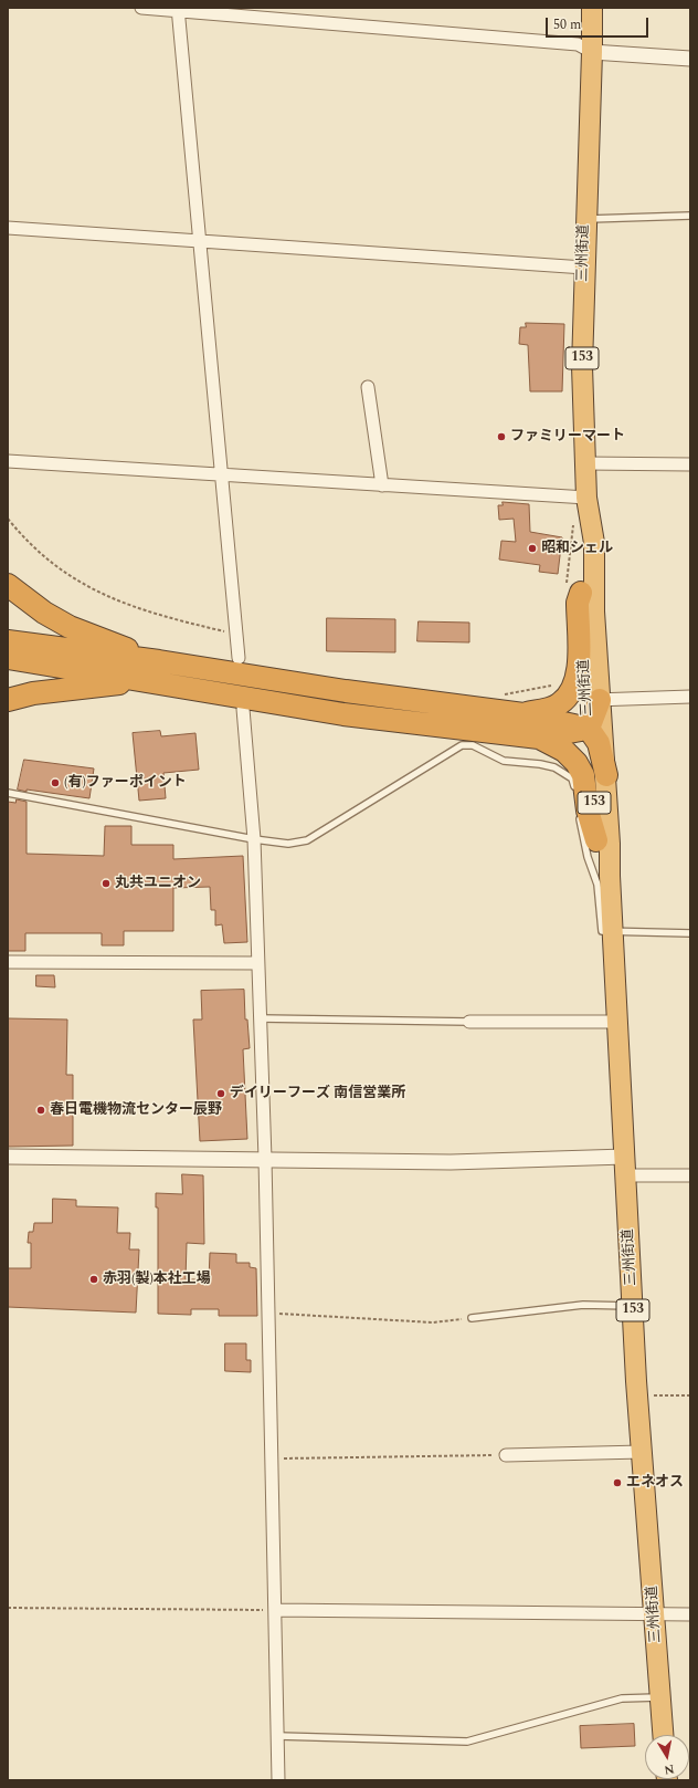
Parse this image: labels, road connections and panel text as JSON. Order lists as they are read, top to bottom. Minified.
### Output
{"streets":{"highway":["三州街道","153"]},"places":["ファミリーマート","昭和シェル","(有)ファーポイント","丸共ユニオン","デイリーフーズ 南信営業所","春日電機物流センター辰野","赤羽(製)本社工場","エネオス"],"scale_bar":"50 m","north":"bottom"}
